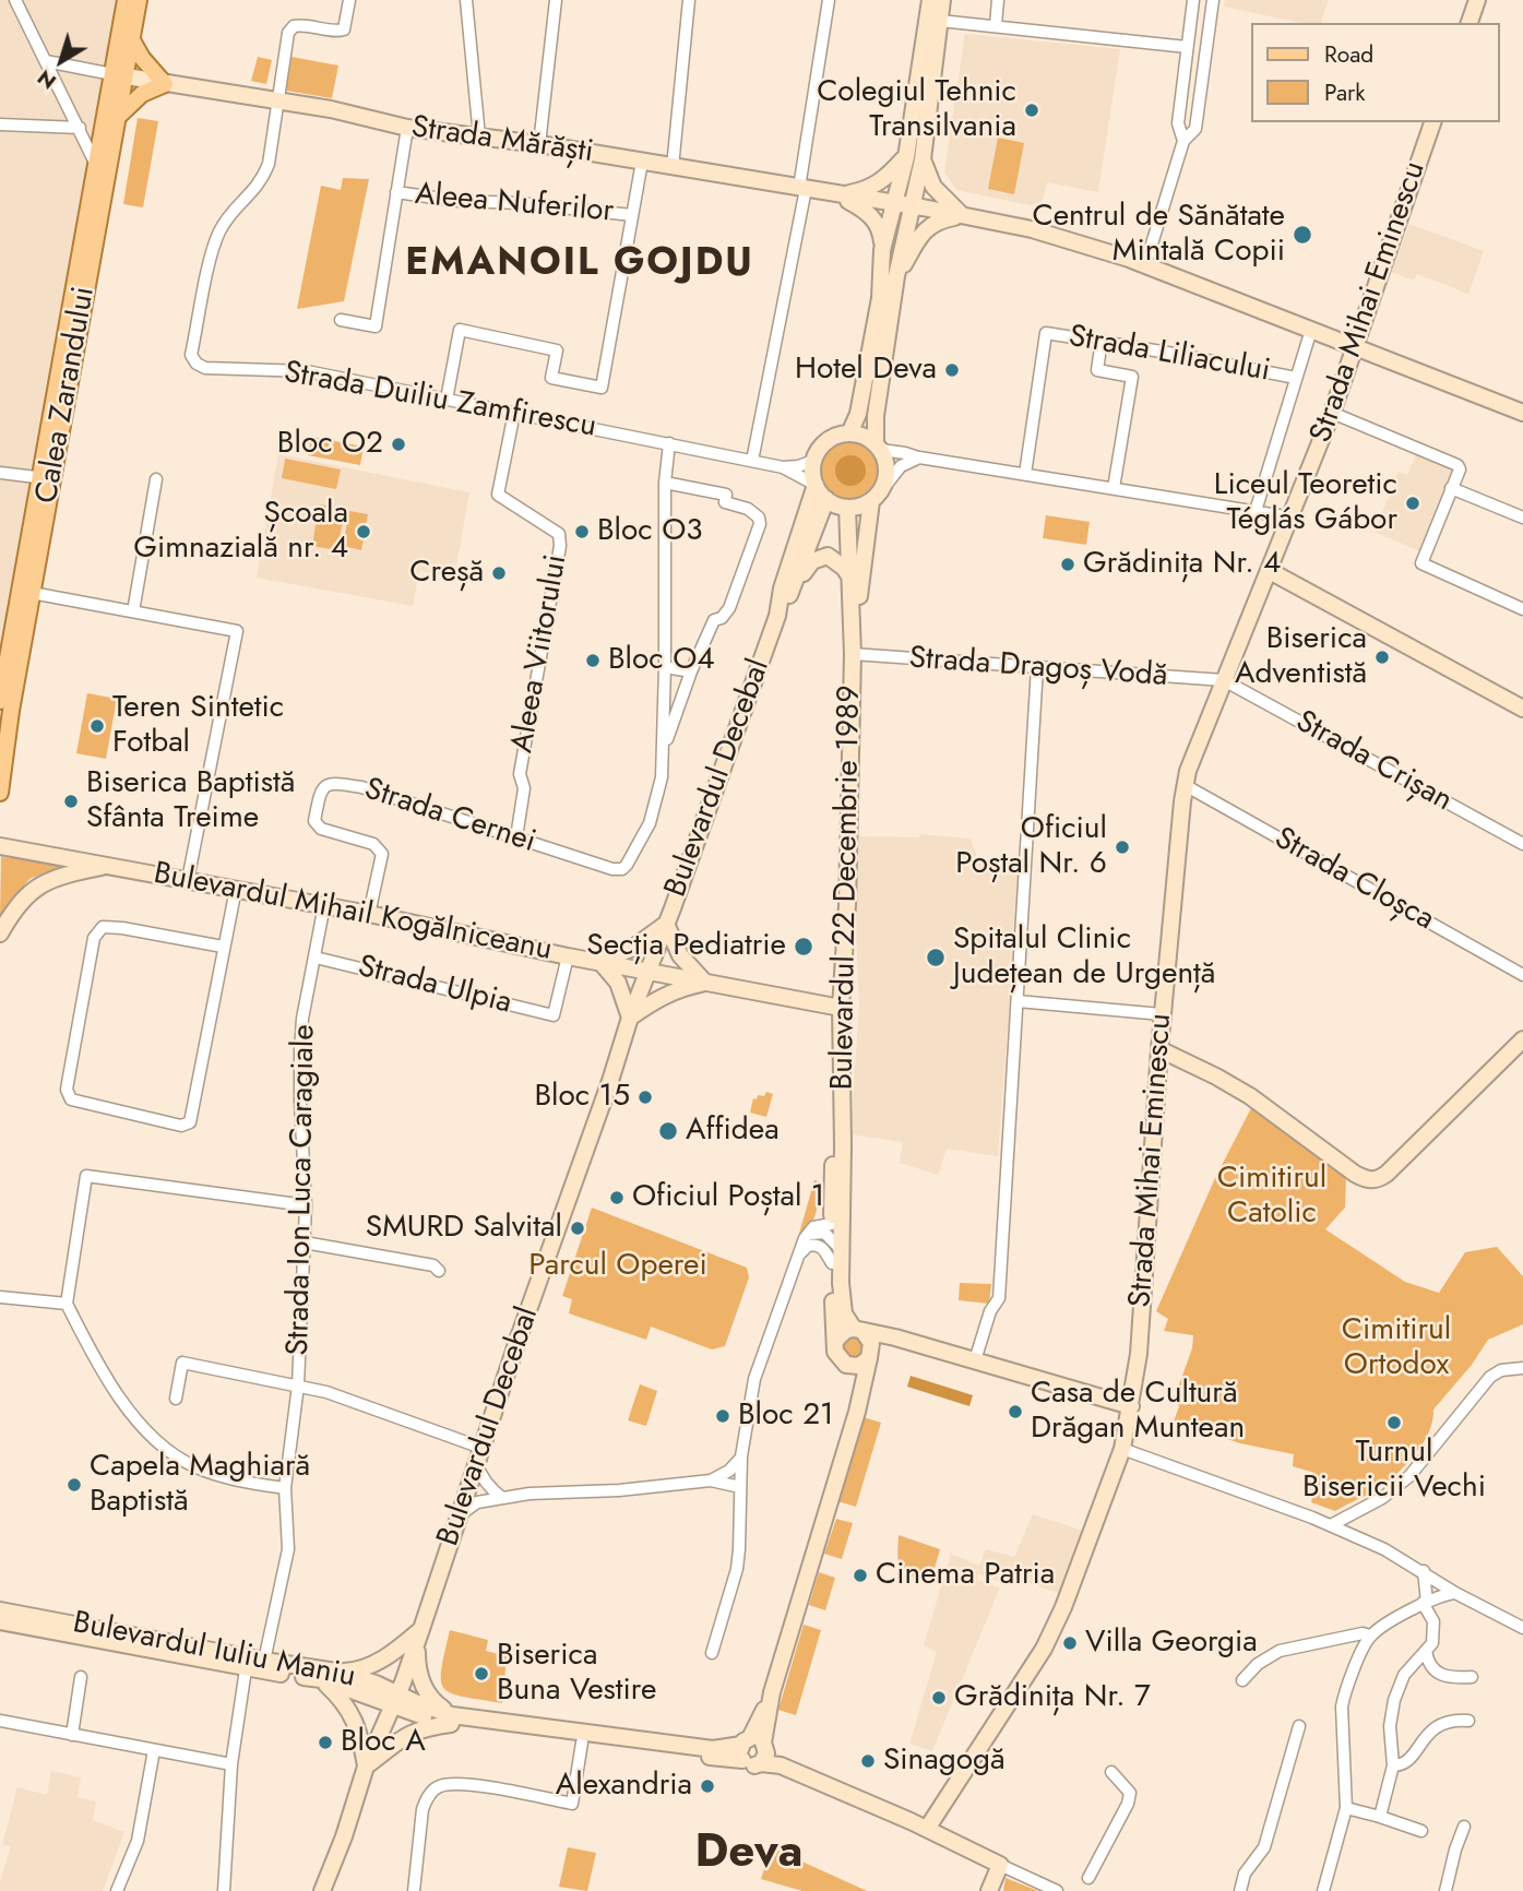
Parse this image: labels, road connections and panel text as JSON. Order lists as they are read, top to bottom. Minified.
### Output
{"streets":{"main road":["Calea Zarandului"],"street":["Strada Mărăști","Aleea Nuferilor","Strada Mihai Eminescu","Strada Liliacului","Strada Duiliu Zamfirescu","Aleea Viitorului","Strada Dragoș Vodă","Strada Crișan","Bulevardul Decebal","Strada Cernei","Strada Cloșca","Bulevardul 22 Decembrie 1989","Bulevardul Mihail Kogălniceanu","Strada Ulpia","Strada Ion Luca Caragiale","Bulevardul Iuliu Maniu"]},"crossings":[["Strada Mărăști","Strada Mihai Eminescu"],["Strada Mărăști","Strada Liliacului"],["Strada Mărăști","Calea Zarandului"],["Strada Mărăști","Strada Duiliu Zamfirescu"],["Strada Mihai Eminescu","Strada Dragoș Vodă"],["Strada Mihai Eminescu","Strada Crișan"],["Strada Mihai Eminescu","Strada Cloșca"],["Strada Duiliu Zamfirescu","Aleea Viitorului"],["Aleea Viitorului","Strada Cernei"],["Strada Dragoș Vodă","Strada Crișan"],["Strada Dragoș Vodă","Bulevardul 22 Decembrie 1989"],["Bulevardul Decebal","Bulevardul 22 Decembrie 1989"],["Bulevardul Decebal","Bulevardul Mihail Kogălniceanu"],["Bulevardul Decebal","Bulevardul Iuliu Maniu"],["Strada Cernei","Bulevardul Mihail Kogălniceanu"],["Bulevardul 22 Decembrie 1989","Bulevardul Mihail Kogălniceanu"],["Bulevardul Mihail Kogălniceanu","Strada Ulpia"],["Bulevardul Mihail Kogălniceanu","Strada Ion Luca Caragiale"],["Strada Ulpia","Strada Ion Luca Caragiale"],["Strada Ion Luca Caragiale","Bulevardul Iuliu Maniu"]],"districts":["EMANOIL GOJDU","Deva"],"parks":["Cimitirul Catolic","Parcul Operei","Cimitirul Ortodox"],"places":["Colegiul Tehnic Transilvania","Centrul de Sănătate Mintală Copii","Hotel Deva","Bloc O2","Liceul Teoretic Téglás Gábor","Școala Gimnazială nr. 4","Bloc O3","Grădinița Nr. 4","Creșă","Biserica Adventistă","Bloc O4","Teren Sintetic Fotbal","Biserica Baptistă Sfânta Treime","Oficiul Poștal Nr. 6","Secția Pediatrie","Spitalul Clinic Județean de Urgență","Bloc 15","Affidea","Oficiul Poștal 1","SMURD Salvital","Casa de Cultură Drăgan Muntean","Bloc 21","Turnul Bisericii Vechi","Capela Maghiară Baptistă","Cinema Patria","Villa Georgia","Biserica Buna Vestire","Grădinița Nr. 7","Bloc A","Sinagogă","Alexandria"],"legend":["Road","Park"],"north":"bottom left"}
